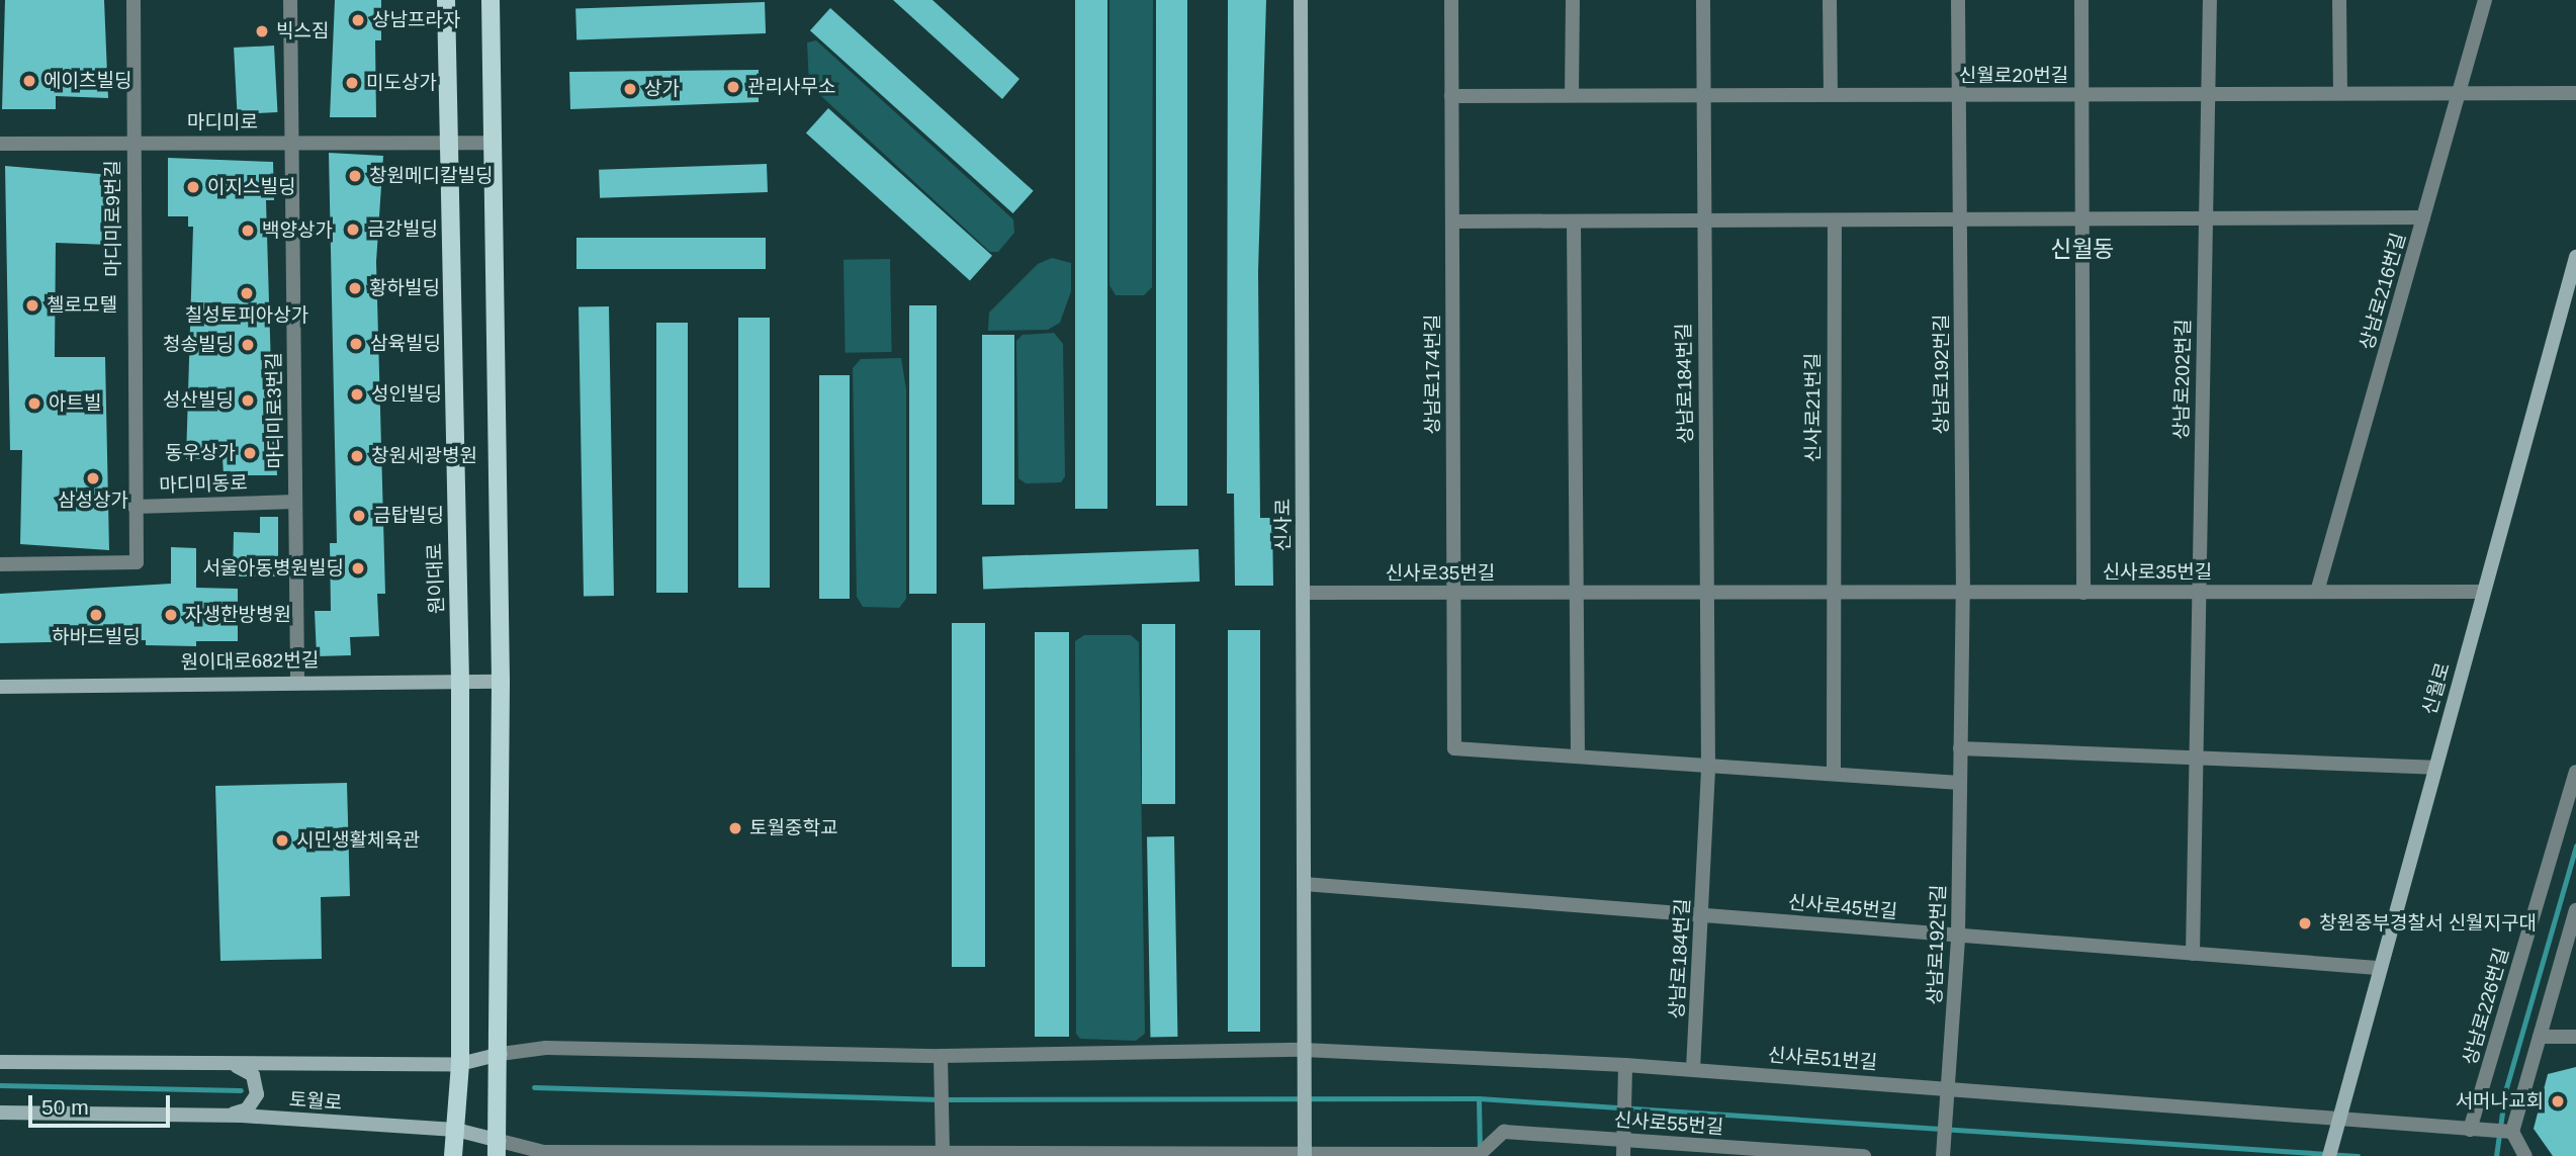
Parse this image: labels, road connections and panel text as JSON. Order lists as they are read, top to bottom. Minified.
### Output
{"streets":{"main road":["원이대로"],"street":["신월로20번길","마디미로","마디미로9번길","상남로216번길","상남로174번길","상남로192번길","상남로202번길","상남로184번길","신사로21번길","마디미로3번길","마디미동로","신사로","신사로35번길","원이대로682번길","신월로","신사로45번길","상남로226번길","신사로51번길","토월로","신사로55번길"]},"crossings":[["신월로20번길","상남로216번길"],["신월로20번길","상남로174번길"],["신월로20번길","상남로192번길"],["신월로20번길","상남로202번길"],["신월로20번길","상남로184번길"],["마디미로","마디미로9번길"],["마디미로","마디미로3번길"],["마디미로","원이대로"],["마디미로9번길","마디미동로"],["상남로216번길","신사로35번길"],["상남로174번길","신사로35번길"],["상남로192번길","신사로35번길"],["상남로192번길","신사로45번길"],["상남로192번길","신사로51번길"],["상남로202번길","신사로35번길"],["상남로202번길","신사로45번길"],["상남로184번길","신사로35번길"],["상남로184번길","신사로45번길"],["상남로184번길","신사로51번길"],["신사로21번길","신사로35번길"],["마디미로3번길","마디미동로"],["마디미로3번길","원이대로682번길"],["신사로","신사로35번길"],["신사로","신사로45번길"],["신사로","신사로51번길"],["신사로35번길","신월로"],["원이대로","원이대로682번길"],["원이대로","토월로"],["신월로","신사로45번길"],["신월로","신사로51번길"],["상남로226번길","신사로51번길"],["신사로51번길","토월로"]],"districts":["신월동"],"places":["상남프라자","빅스짐","에이츠빌딩","미도상가","관리사무소","상가","창원메디칼빌딩","이지스빌딩","금강빌딩","백양상가","황하빌딩","칠성토피아상가","첼로모텔","삼육빌딩","청송빌딩","성인빌딩","성산빌딩","아트빌","동우상가","창원세광병원","삼성상가","금탑빌딩","서울아동병원빌딩","하바드빌딩","자생한방병원","토월중학교","시민생활체육관","창원중부경찰서 신월지구대","서머나교회"],"scale_bar":"50 m"}
